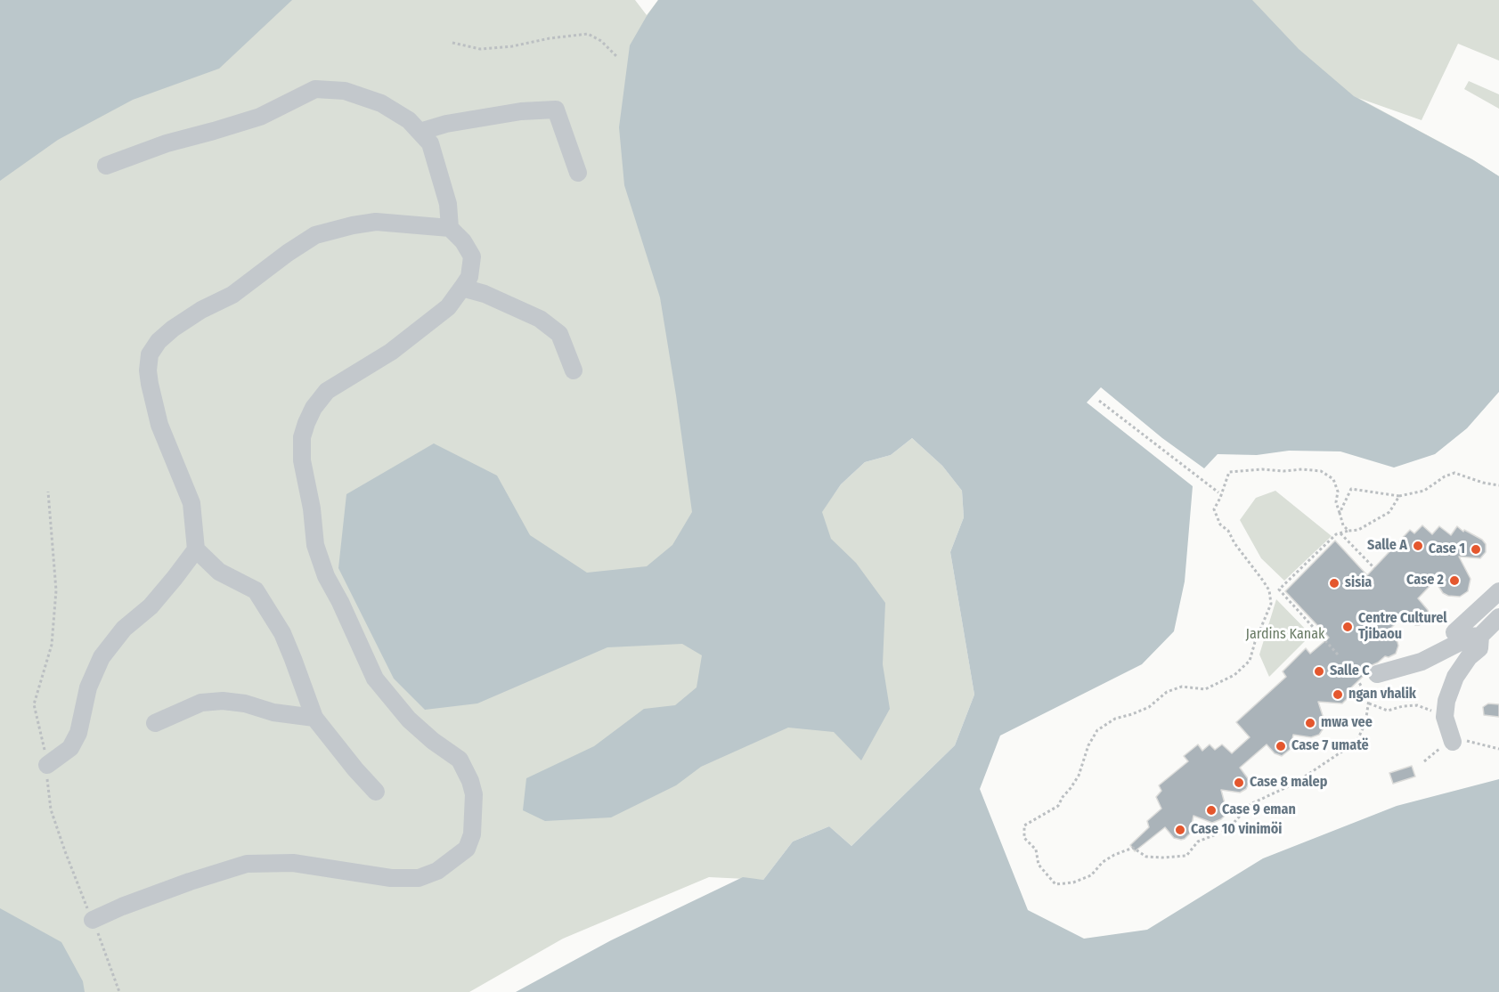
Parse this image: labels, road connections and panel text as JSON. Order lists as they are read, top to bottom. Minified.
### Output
{"parks":["Jardins Kanak"],"places":["Salle A","Case 1","Case 2","sisia","Centre Culturel Tjibaou","Salle C","ngan vhalik","mwa vee","Case 7 umatë","Case 8 malep","Case 9 eman","Case 10 vinimöi"]}
